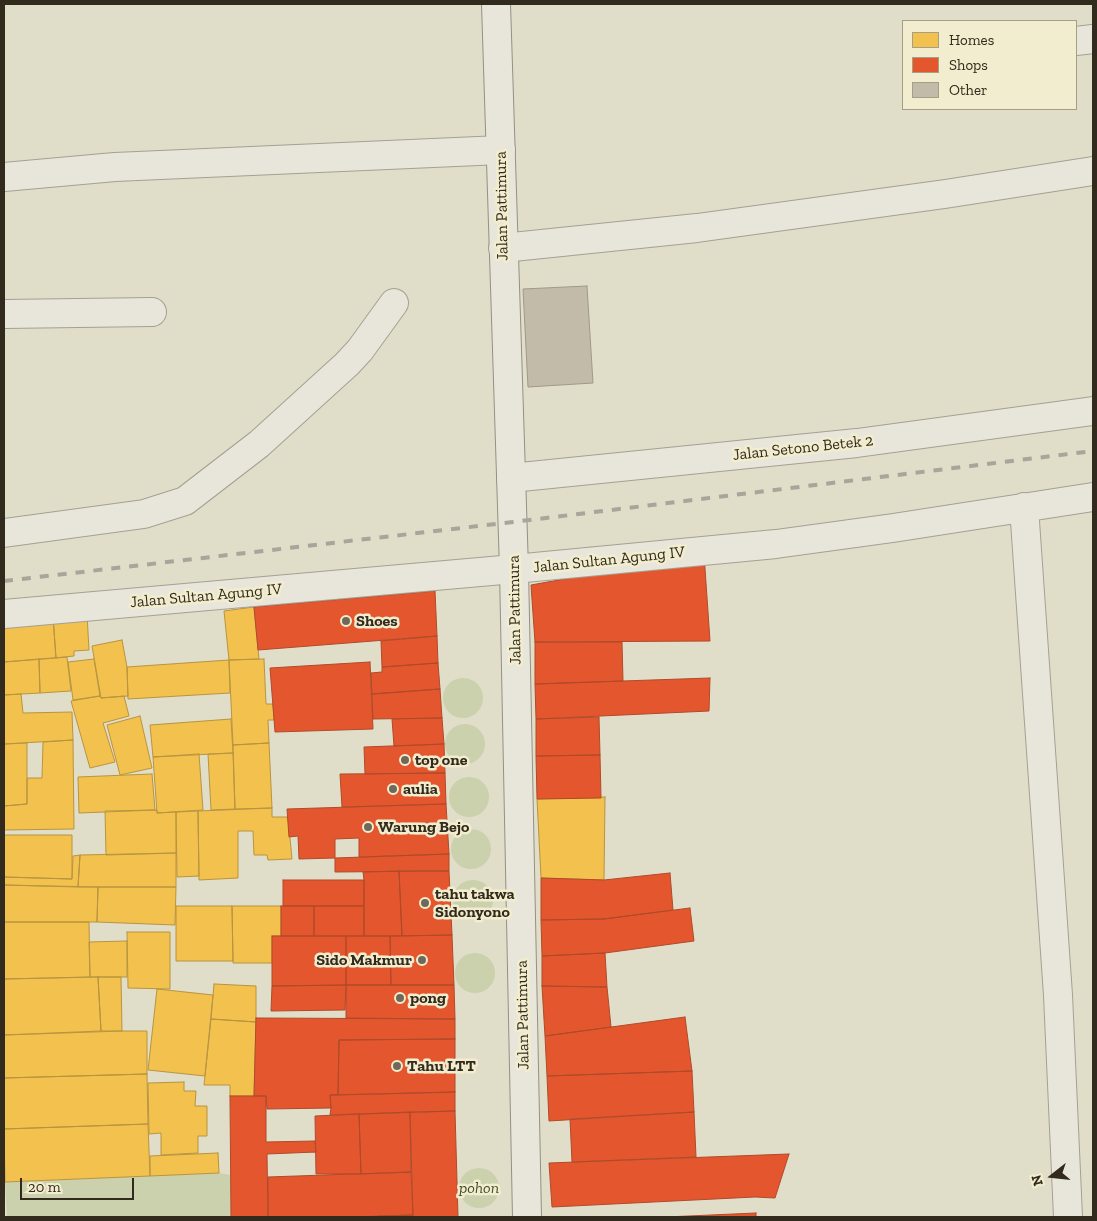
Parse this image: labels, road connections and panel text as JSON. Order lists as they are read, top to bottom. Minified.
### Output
{"streets":{"street":["Jalan Pattimura","Jalan Setono Betek 2","Jalan Sultan Agung IV"]},"crossings":[["Jalan Pattimura","Jalan Setono Betek 2"],["Jalan Pattimura","Jalan Sultan Agung IV"]],"parks":["pohon"],"places":["Shoes","top one","aulia","Warung Bejo","tahu takwa Sidonyono","Sido Makmur","pong","Tahu LTT"],"legend":["Homes","Shops","Other"],"scale_bar":"20 m","north":"left"}
